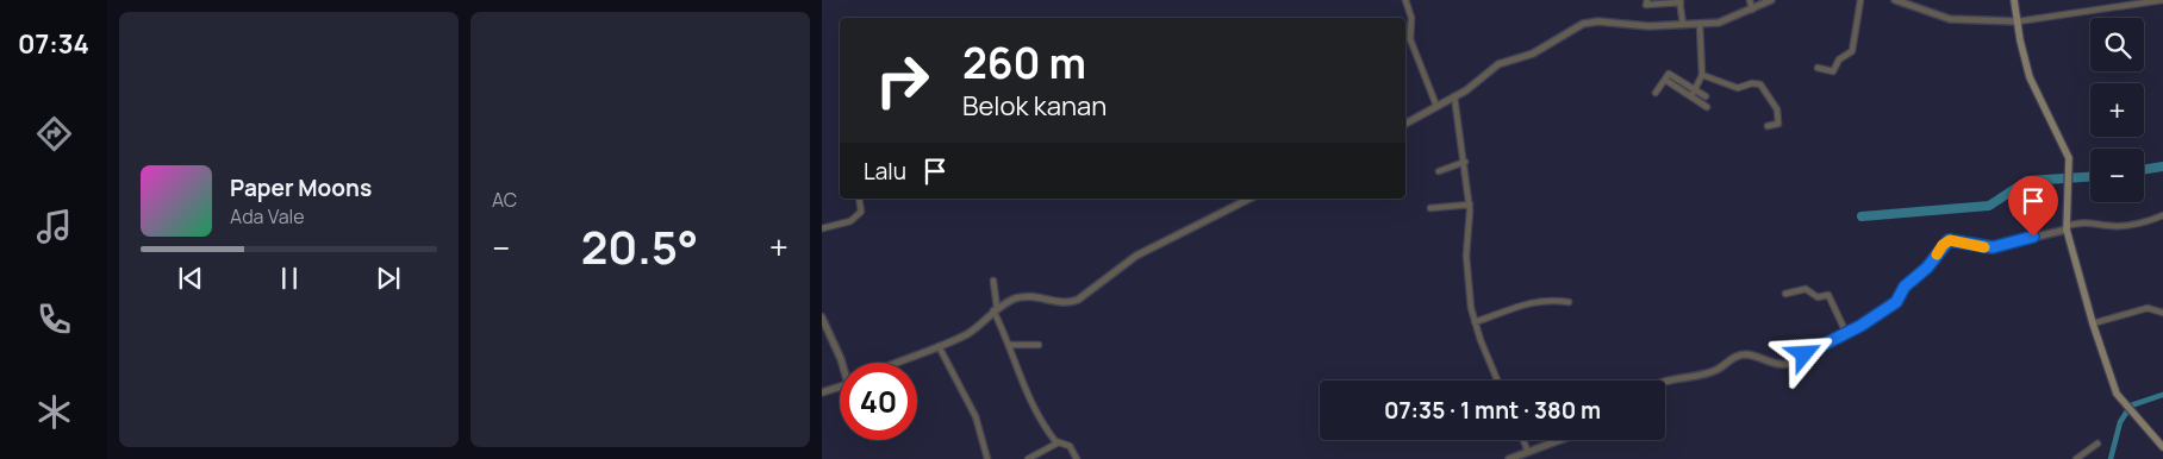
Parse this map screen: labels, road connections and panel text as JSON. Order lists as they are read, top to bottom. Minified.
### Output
{"page":{"tabs":"07:34","tile":"AC","map_buttons":["+","−"],"turn":["260 m","Belok kanan"],"then":"Lalu","song":["Paper Moons","Ada Vale"],"heat":["−","20.5°","+"],"limit":"40","trip":"07:35 · 1 mnt · 380 m"}}
